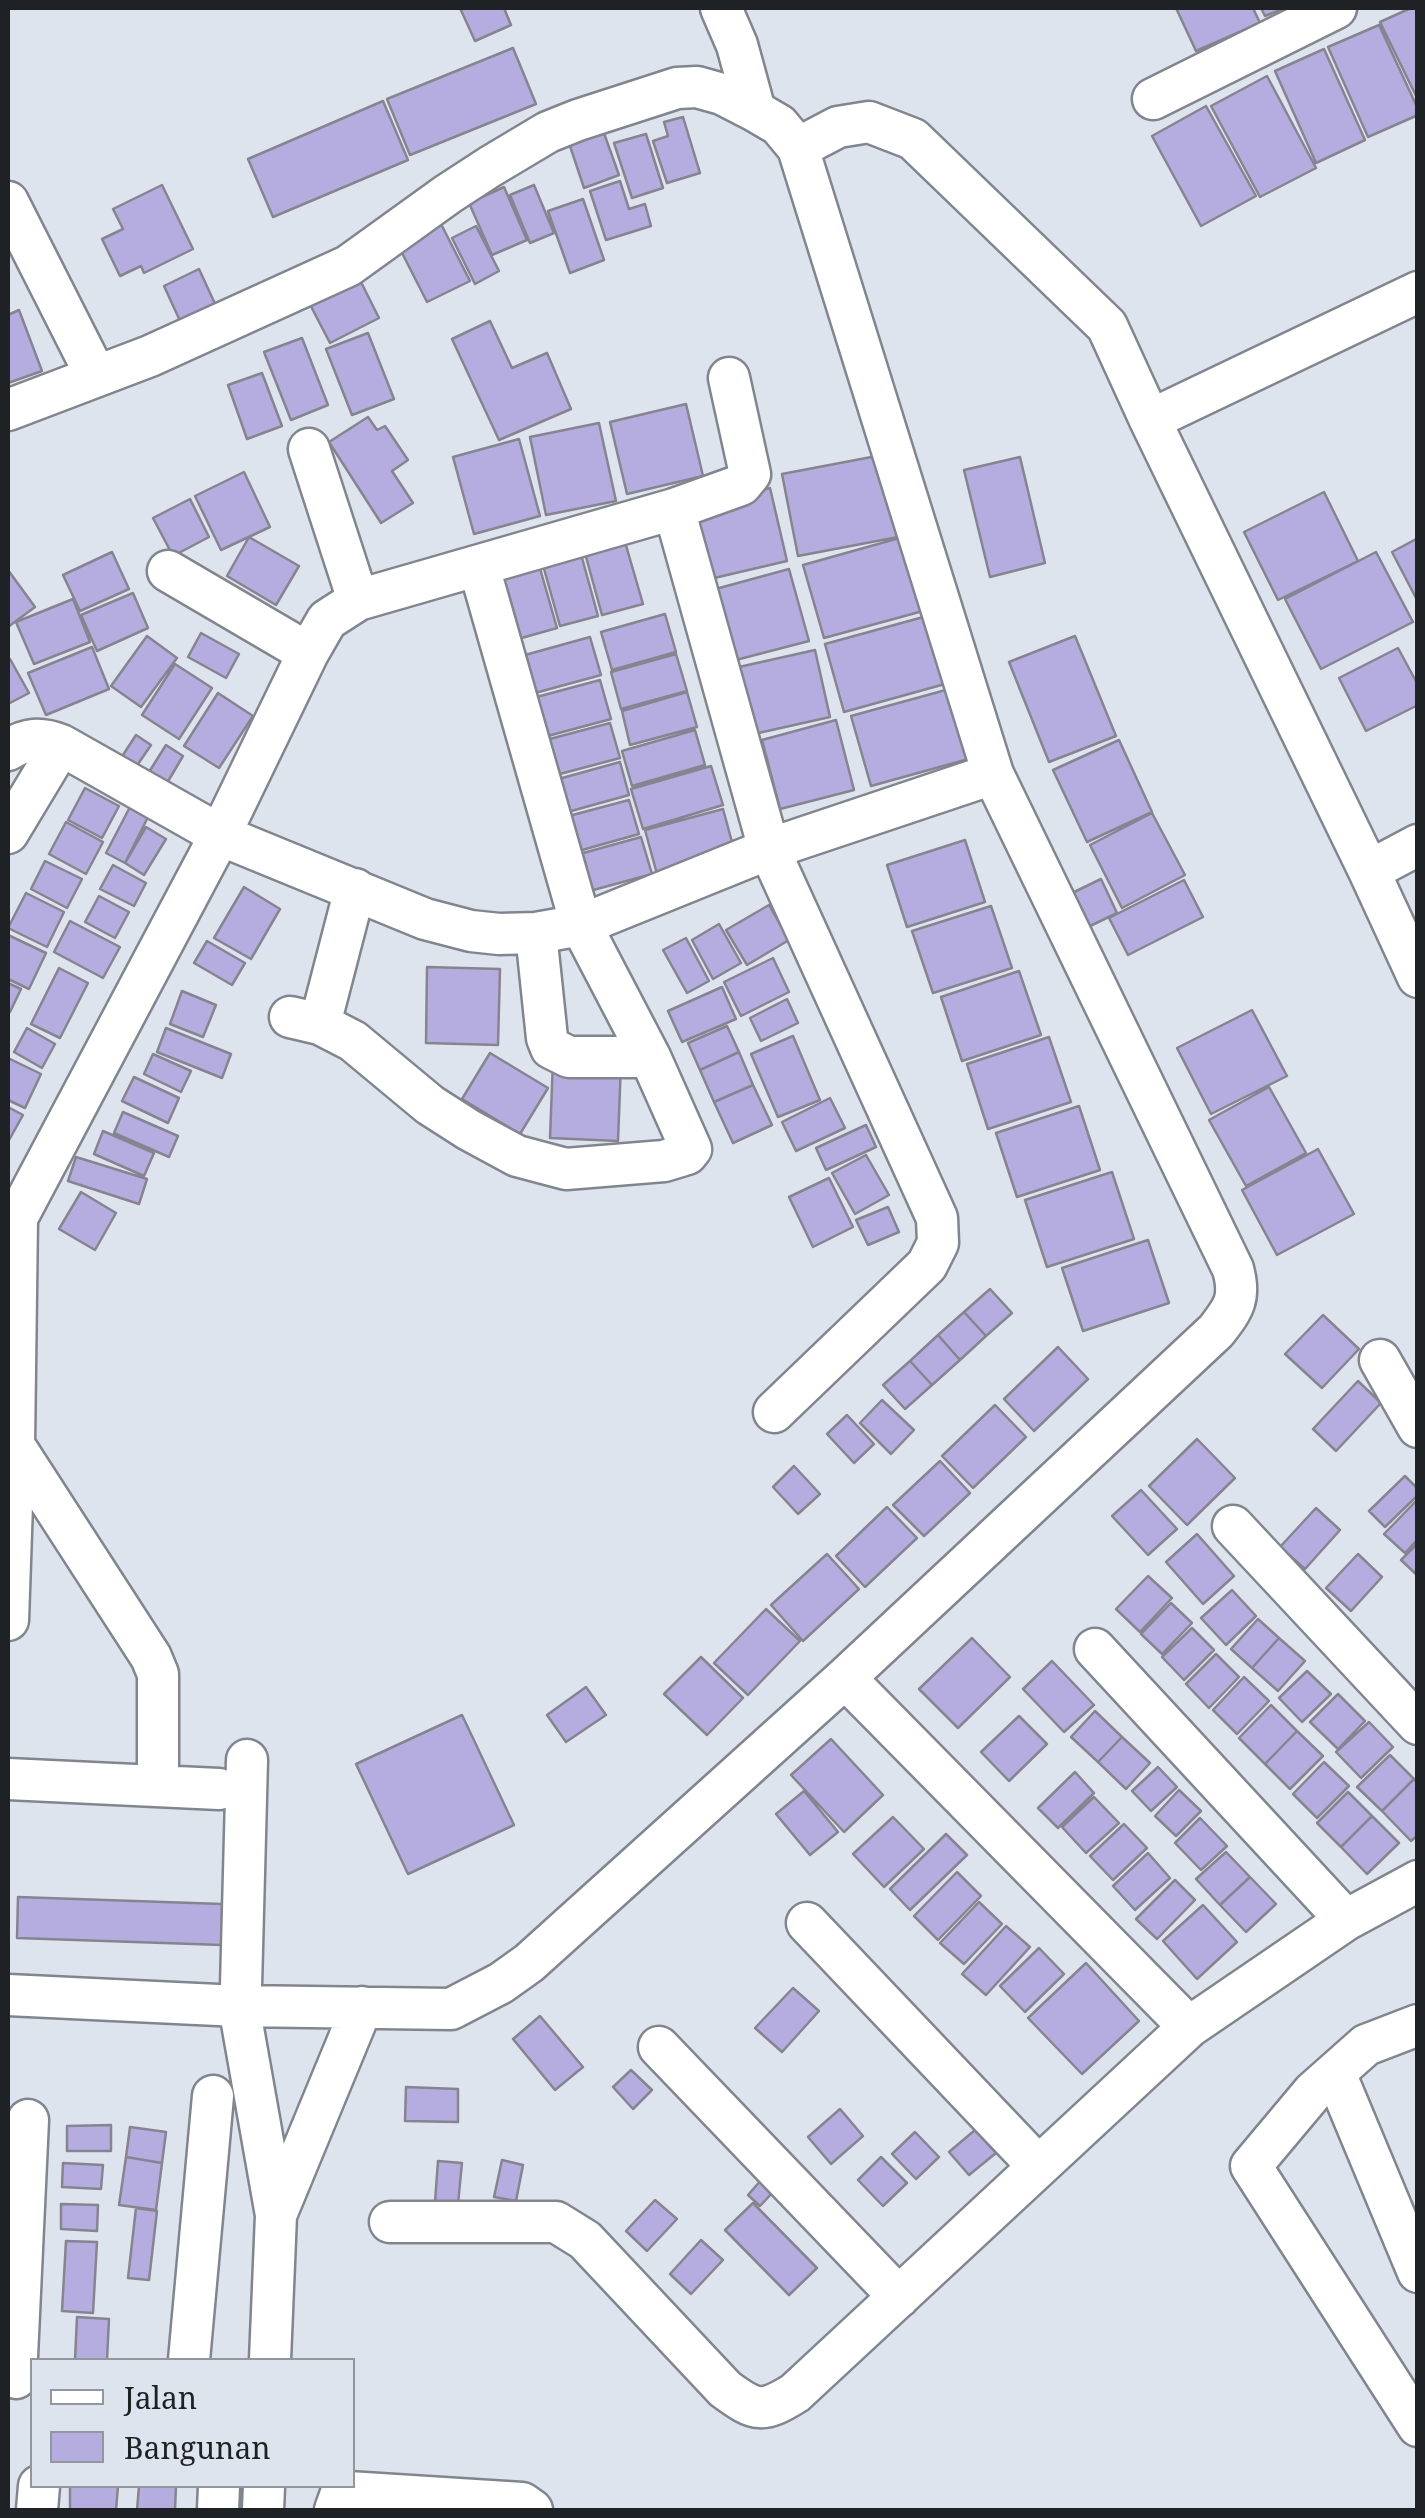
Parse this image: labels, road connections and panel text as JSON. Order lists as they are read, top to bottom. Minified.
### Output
{"legend":["Jalan","Bangunan"]}
